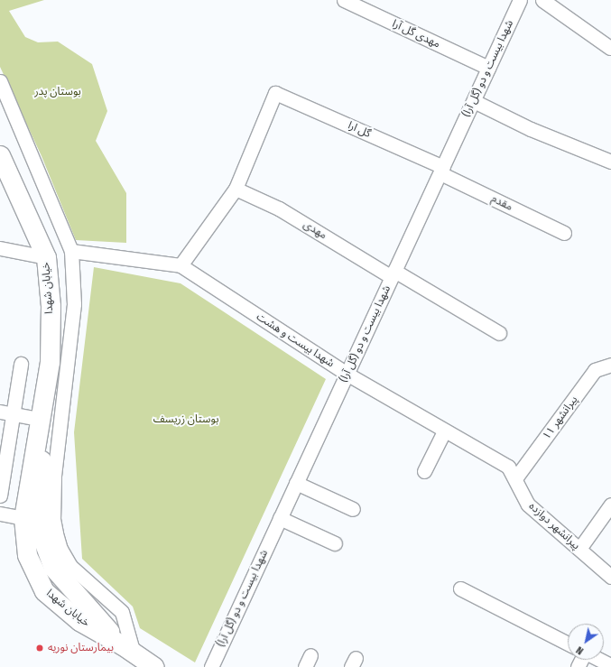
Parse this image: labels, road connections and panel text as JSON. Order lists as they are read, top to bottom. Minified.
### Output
{"streets":{"main road":["خیابان شهدا"],"street":["مهدی گل آرا","شهدا بیست و دو (گل آرا)","گل ارا","مقدم","مهدی","شهدا بیست و هشت","پیرانشهر ۱۱","پیرانشهر دوازده"]},"crossings":[["مهدی گل آرا","شهدا بیست و دو (گل آرا)"],["شهدا بیست و دو (گل آرا)","گل ارا"],["شهدا بیست و دو (گل آرا)","مقدم"],["شهدا بیست و دو (گل آرا)","مهدی"],["شهدا بیست و دو (گل آرا)","شهدا بیست و هشت"],["گل ارا","مقدم"],["گل ارا","مهدی"],["شهدا بیست و هشت","پیرانشهر دوازده"],["پیرانشهر ۱۱","پیرانشهر دوازده"]],"parks":["بوستان پدر","بوستان زریسف"],"places":["بیمارستان نوریه"],"north":"bottom left"}
